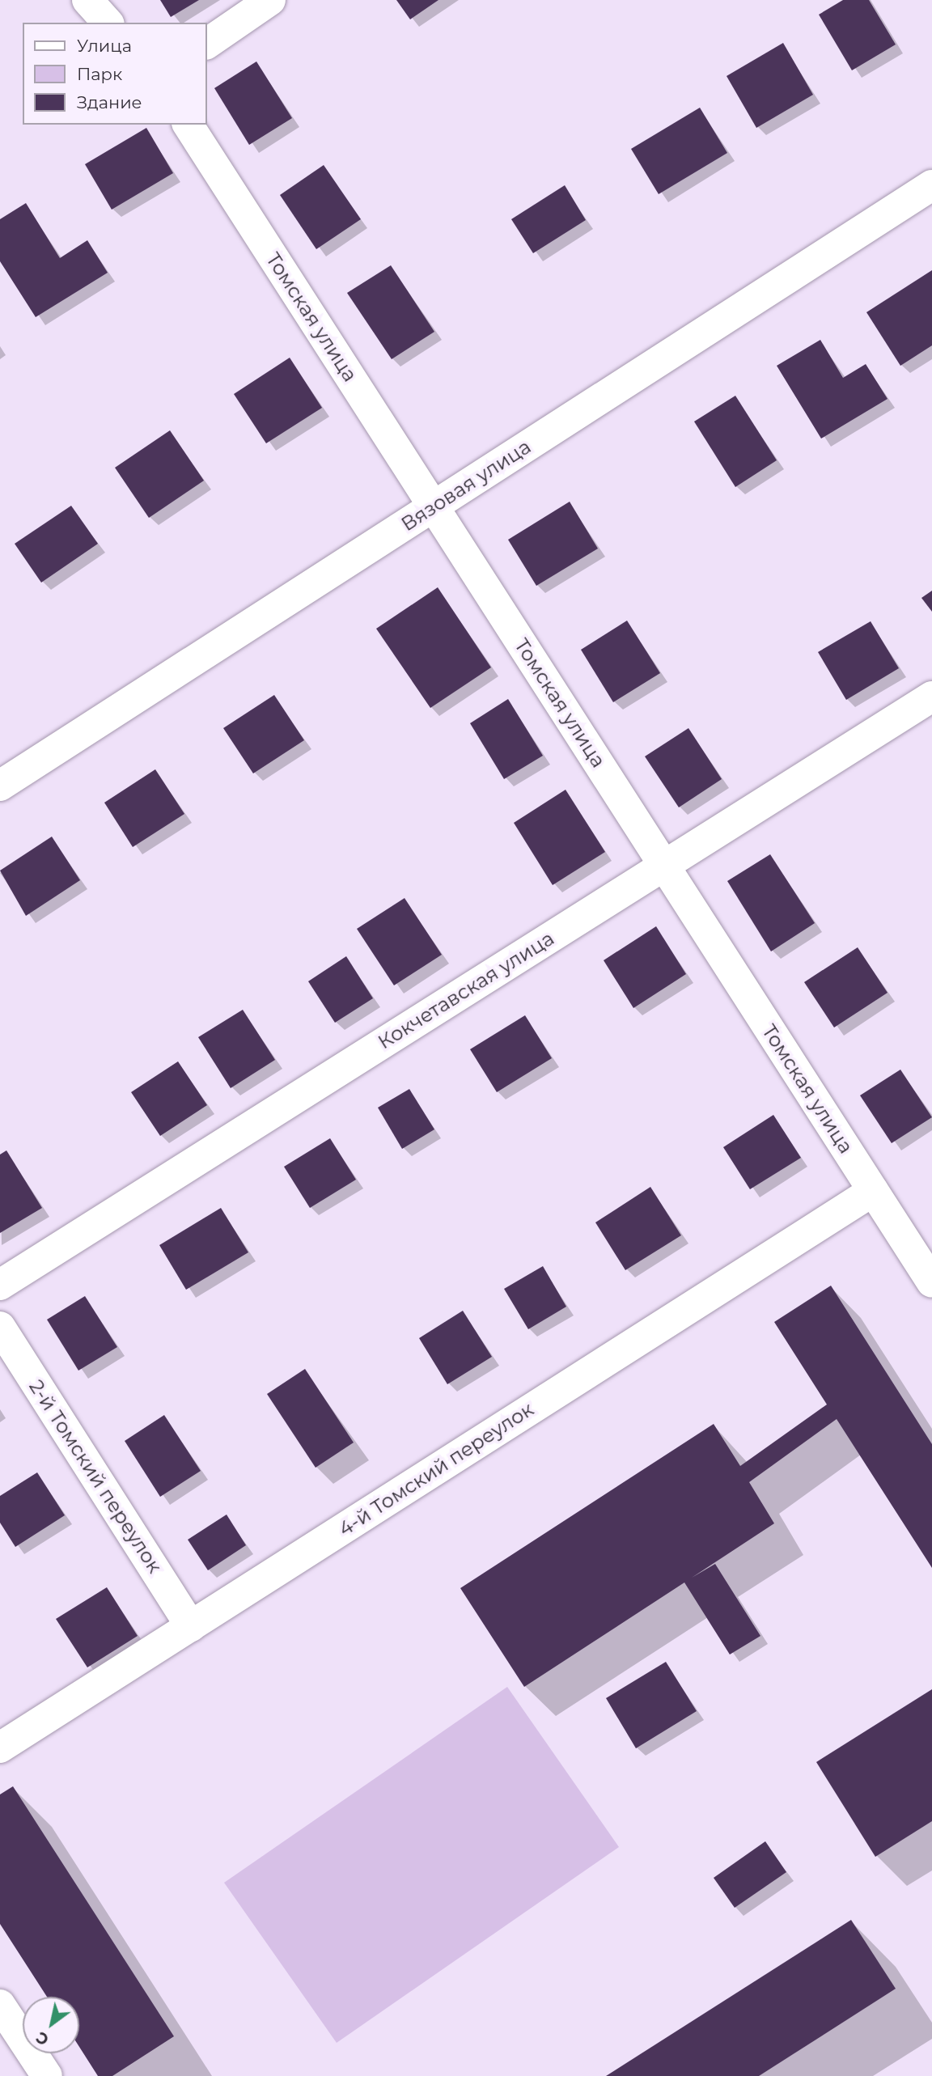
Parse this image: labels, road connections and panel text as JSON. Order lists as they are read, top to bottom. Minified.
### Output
{"streets":{"street":["Томская улица","Вязовая улица","Кокчетавская улица","4-й Томский переулок","2-й Томский переулок"]},"crossings":[["Томская улица","Вязовая улица"],["Томская улица","Кокчетавская улица"],["Томская улица","4-й Томский переулок"],["4-й Томский переулок","2-й Томский переулок"]],"legend":["Улица","Парк","Здание"],"north":"bottom left"}
